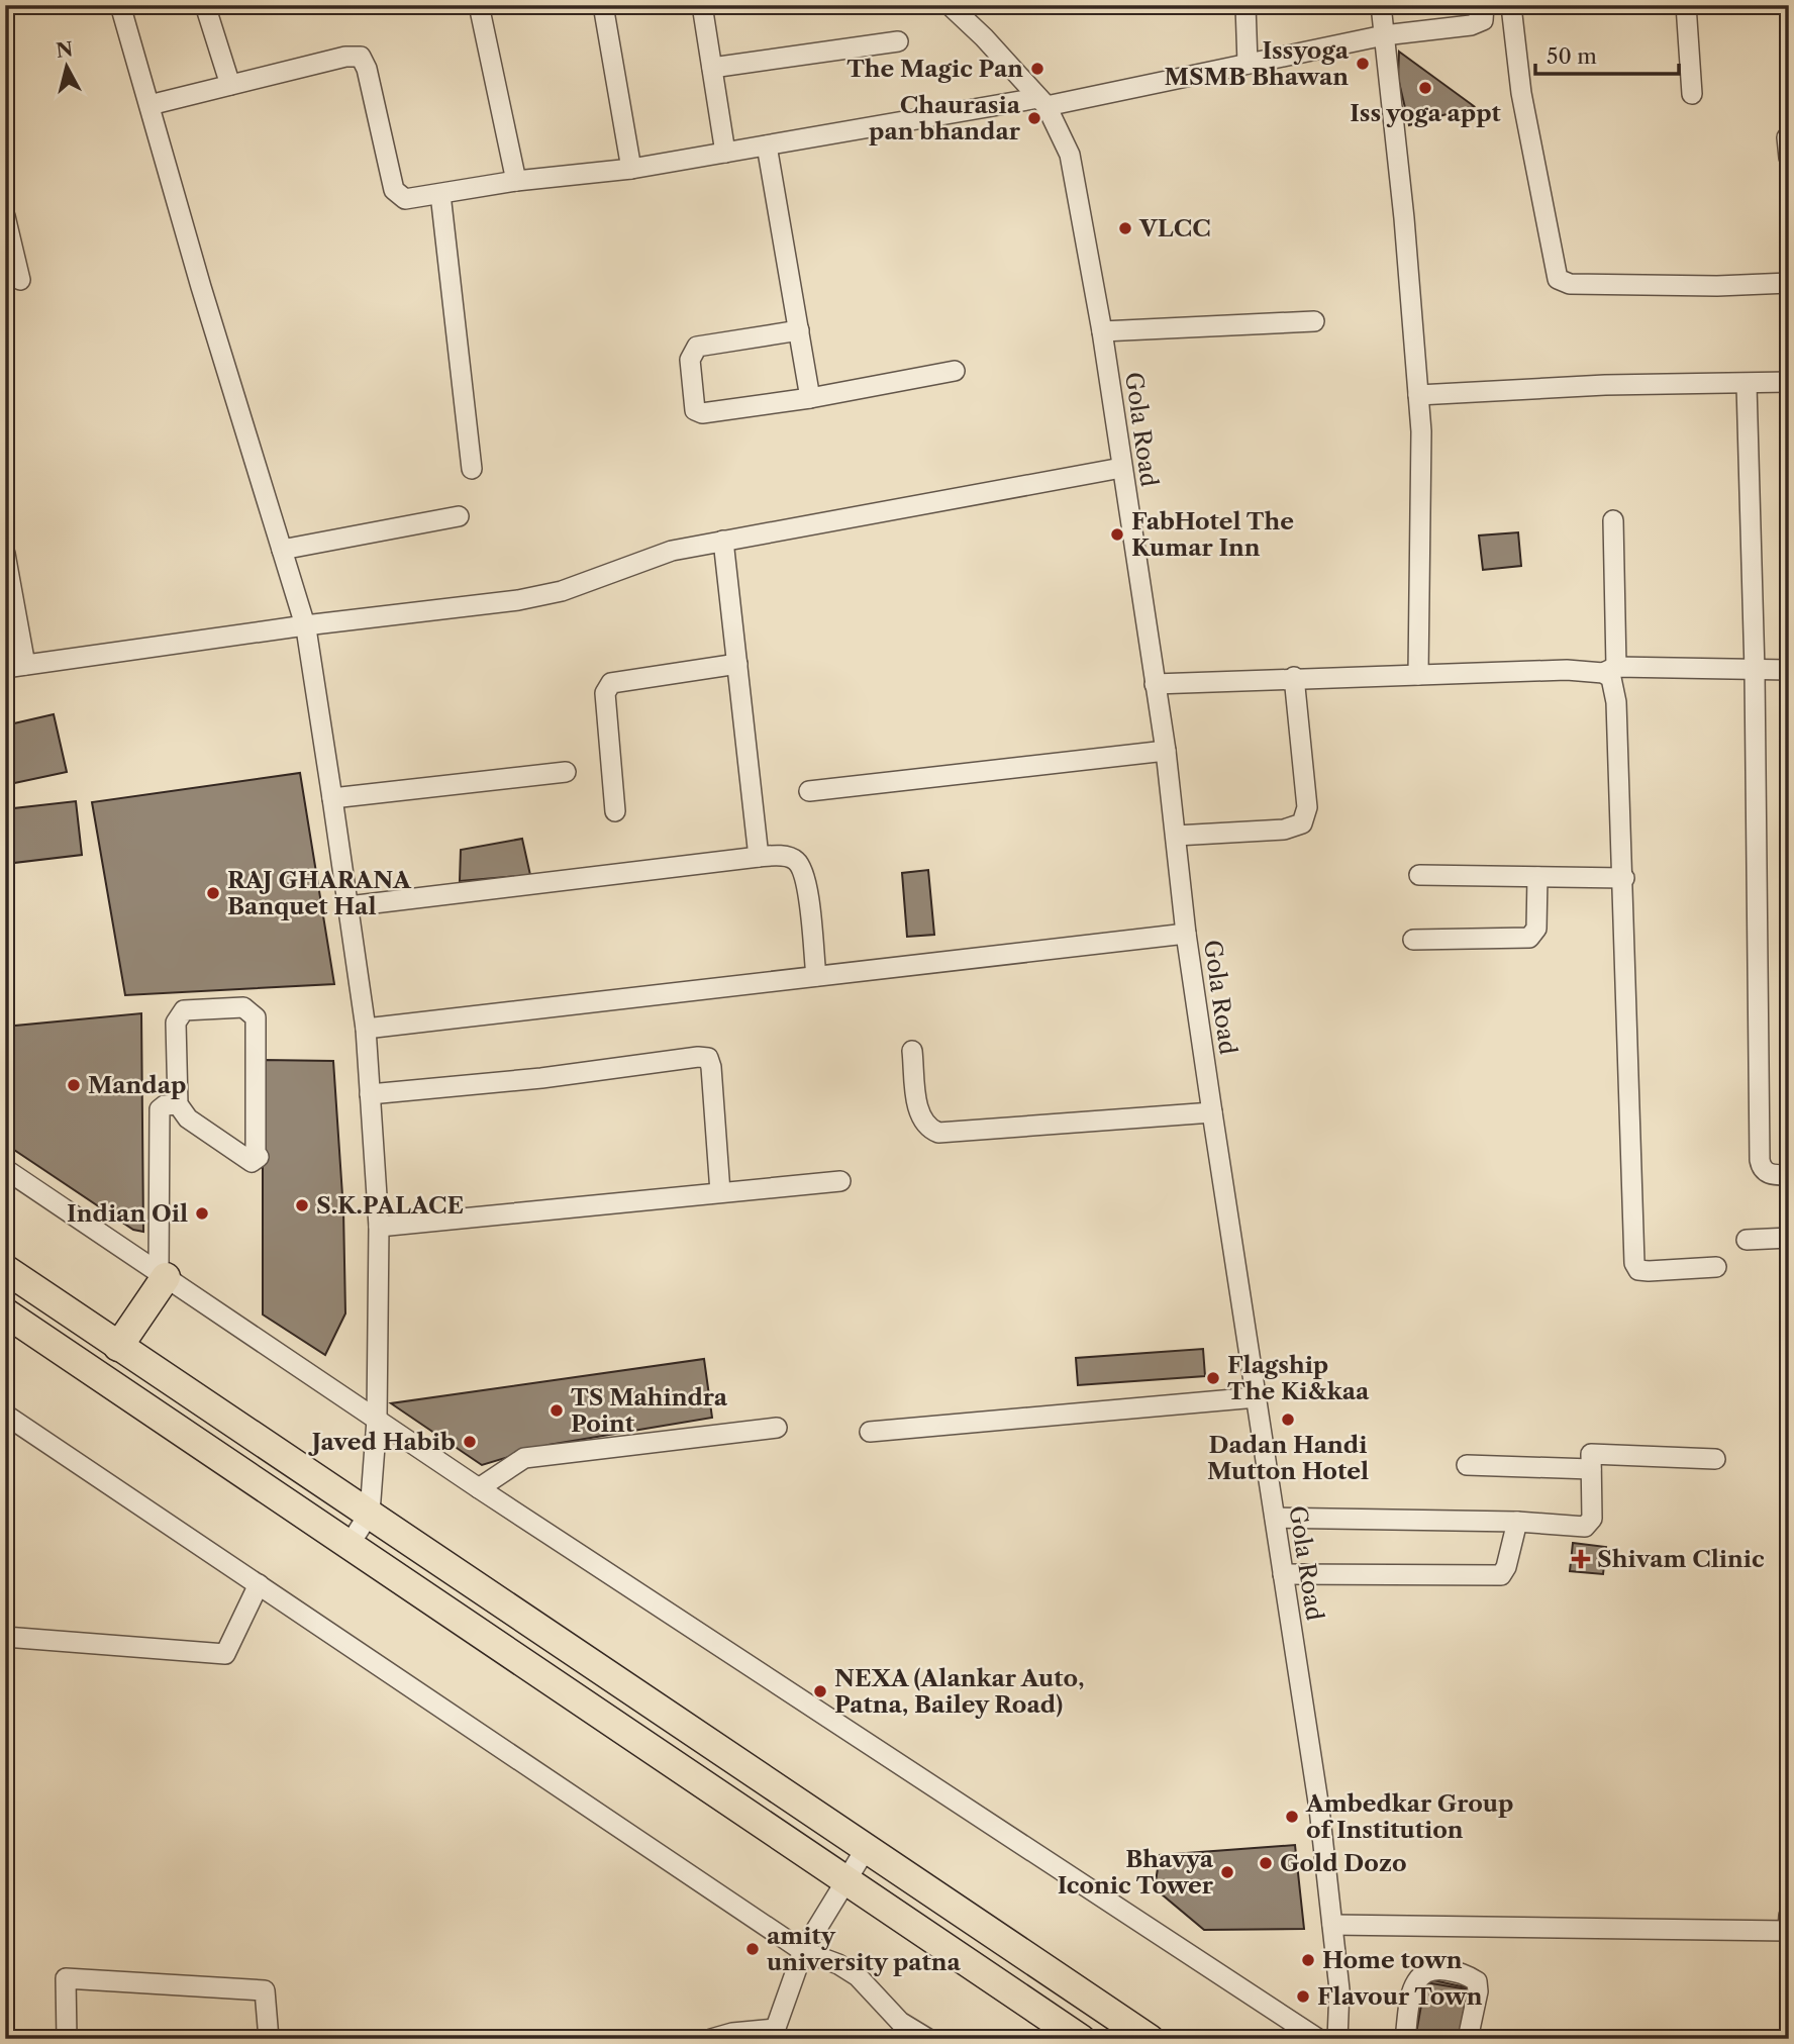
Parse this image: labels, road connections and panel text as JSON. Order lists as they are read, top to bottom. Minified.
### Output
{"streets":{"street":["Gola Road"]},"places":{"other":["Issyoga MSMB Bhawan","The Magic Pan","Iss yoga appt","Chaurasia pan bhandar","VLCC","FabHotel The Kumar Inn","RAJ GHARANA Banquet Hal","Mandap","S.K.PALACE","Indian Oil","Flagship The Ki&kaa","TS Mahindra Point","Dadan Handi Mutton Hotel","Javed Habib","NEXA (Alankar Auto, Patna, Bailey Road)","Ambedkar Group of Institution","Gold Dozo","Bhavya Iconic Tower","amity university patna","Home town","Flavour Town"],"health":["Shivam Clinic"]},"scale_bar":"50 m","north":"top"}
